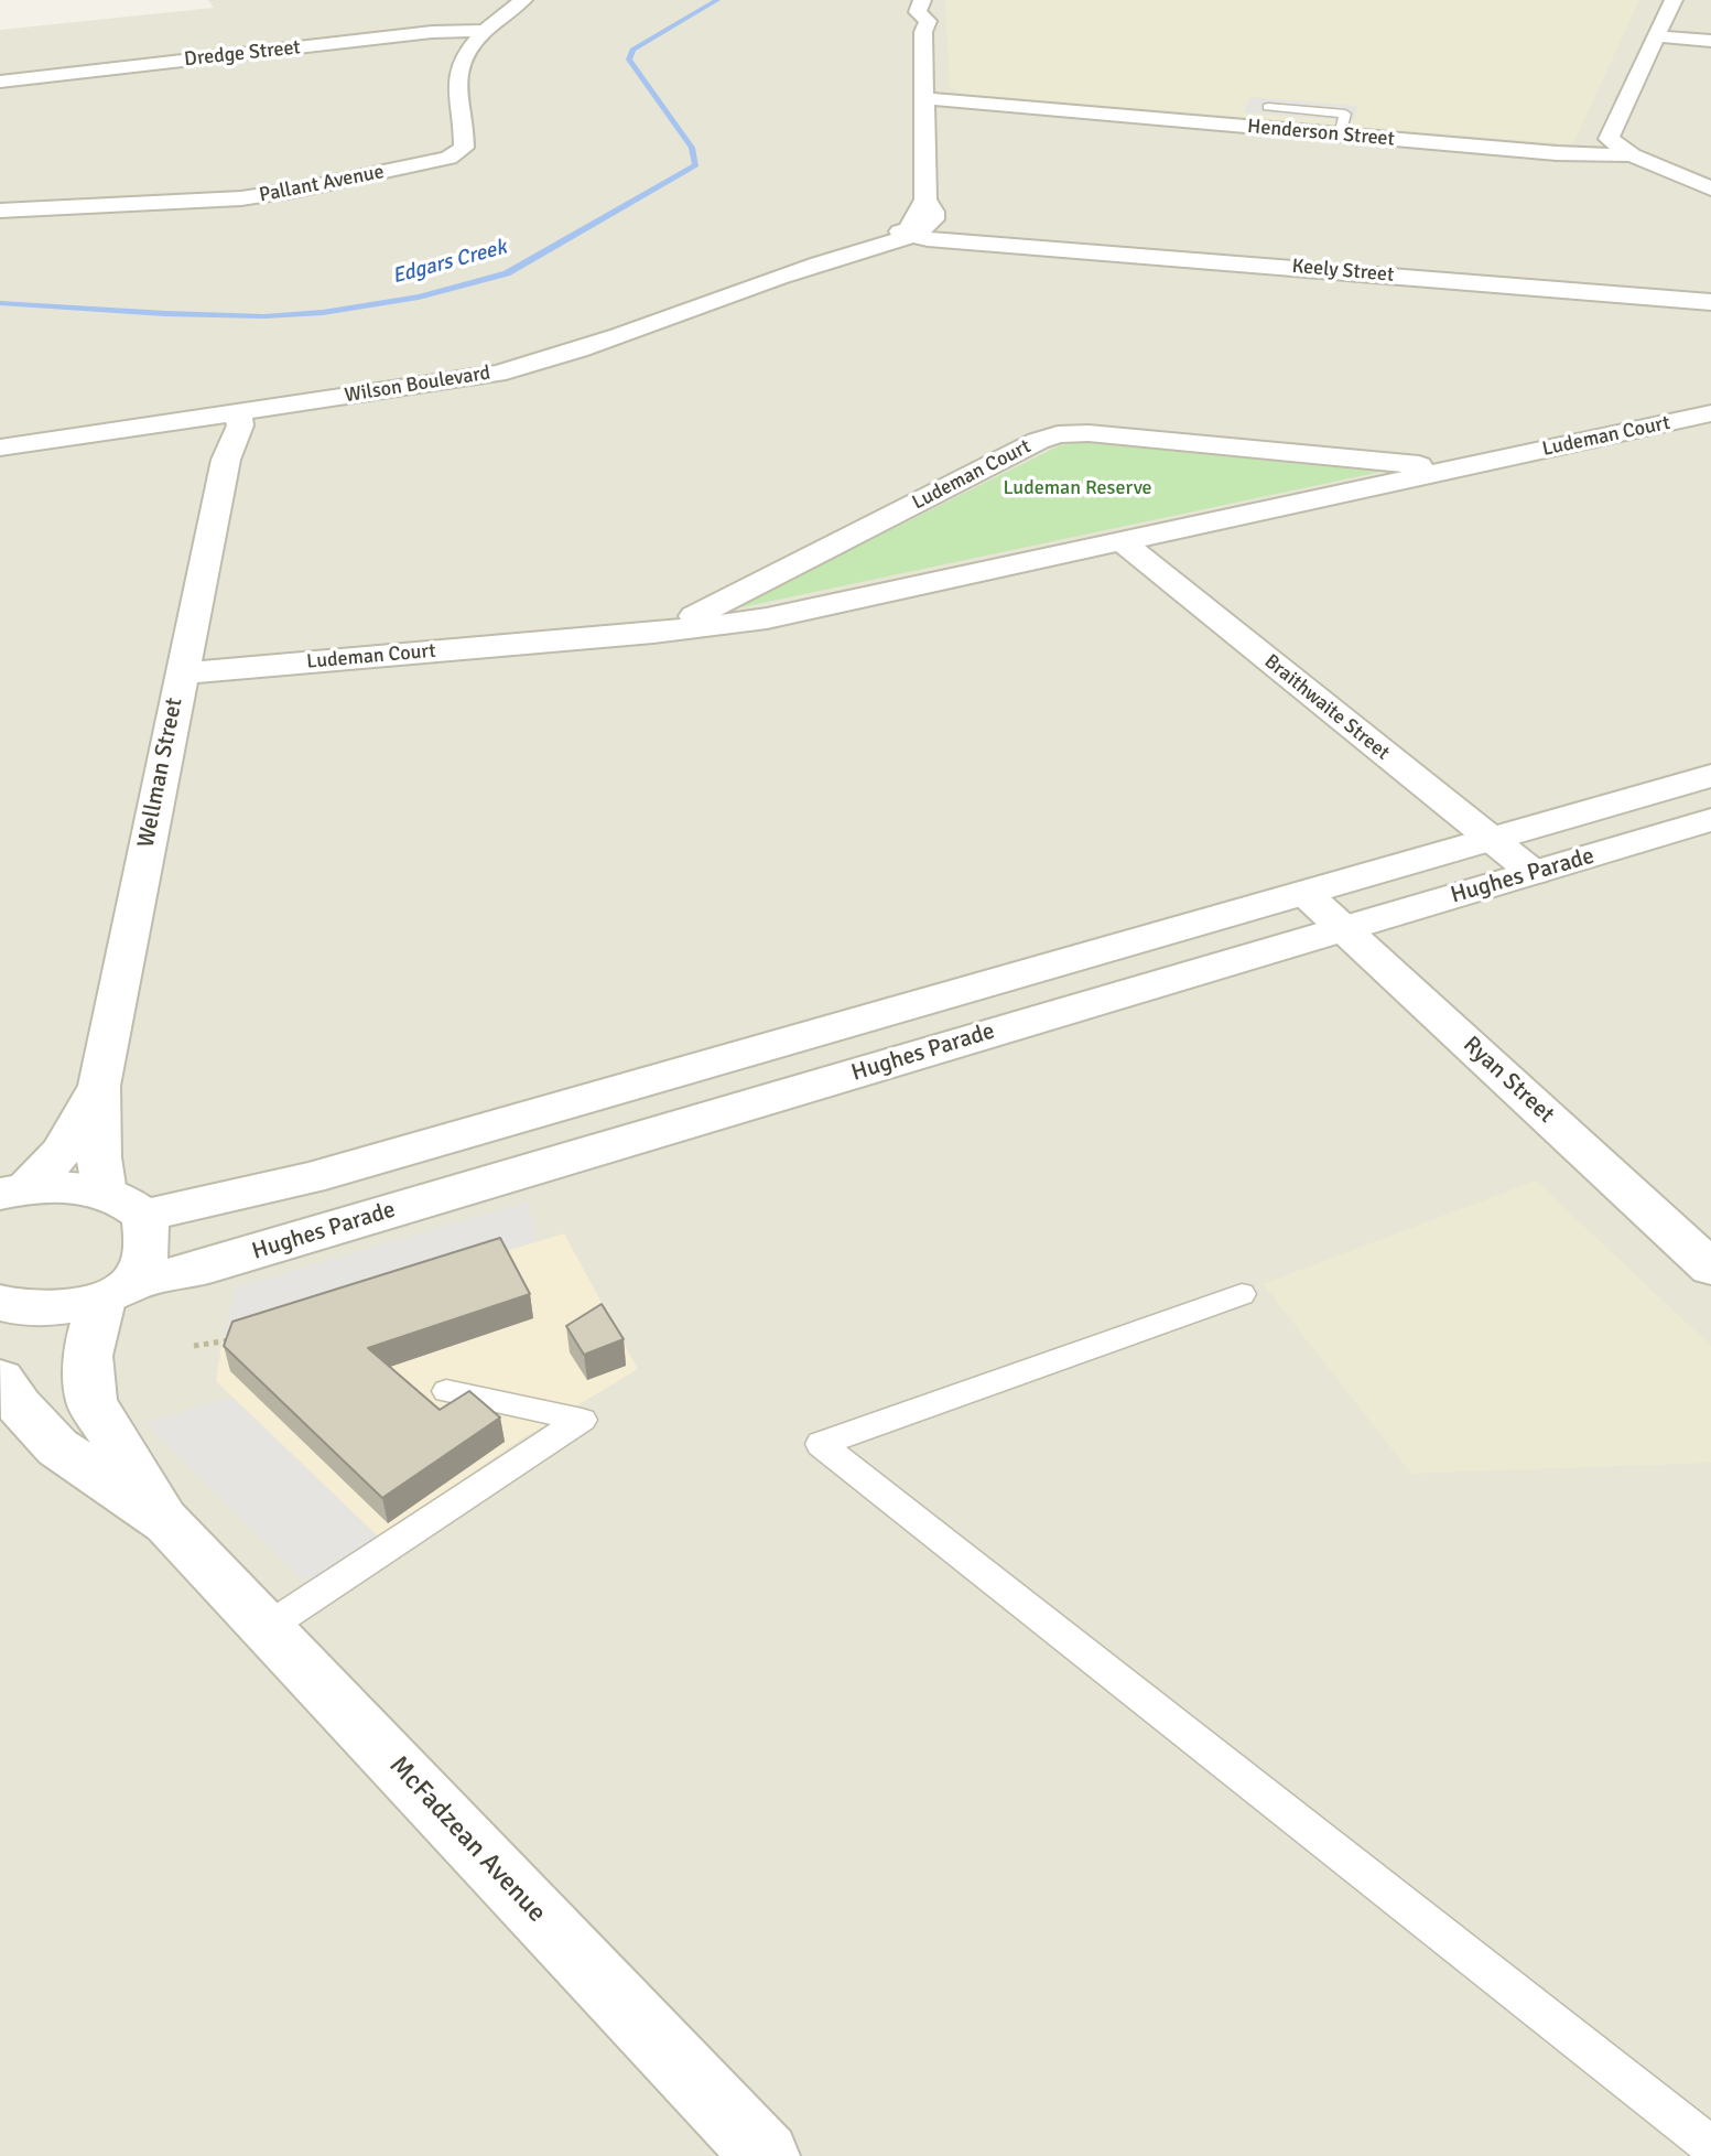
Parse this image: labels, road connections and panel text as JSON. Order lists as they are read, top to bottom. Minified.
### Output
{"streets":{"street":["Dredge Street","Henderson Street","Pallant Avenue","Keely Street","Wilson Boulevard","Ludeman Court","Braithwaite Street","Wellman Street","Hughes Parade","Ryan Street","McFadzean Avenue"]},"crossings":[["Dredge Street","Pallant Avenue"],["Keely Street","Wilson Boulevard"],["Wilson Boulevard","Wellman Street"],["Ludeman Court","Braithwaite Street"],["Ludeman Court","Wellman Street"],["Braithwaite Street","Hughes Parade"],["Hughes Parade","Ryan Street"],["Hughes Parade","McFadzean Avenue"]],"water":["Edgars Creek"],"parks":["Ludeman Reserve"]}
